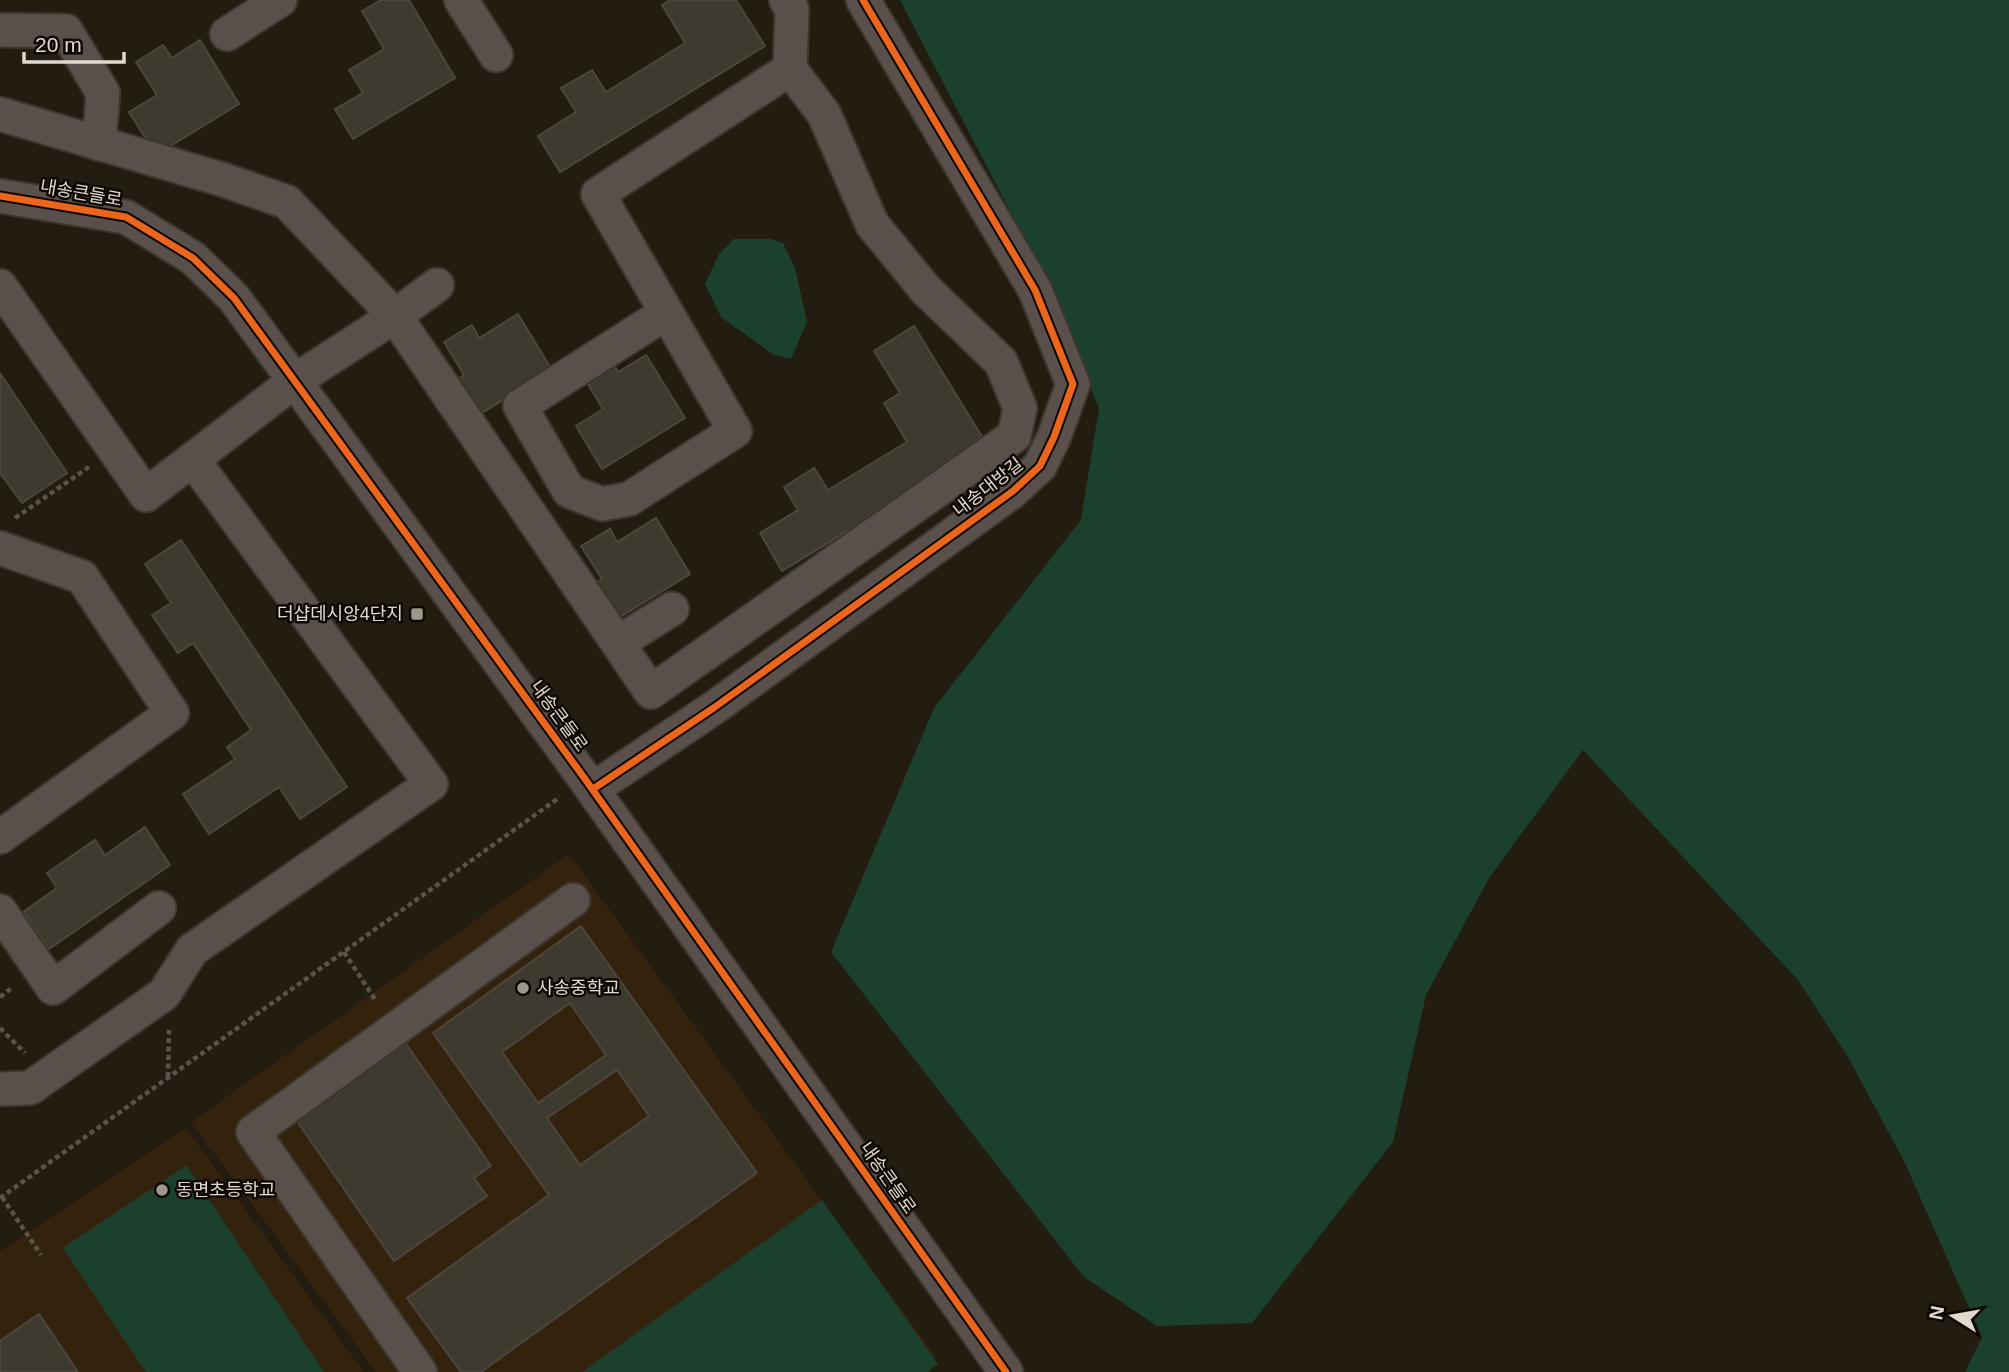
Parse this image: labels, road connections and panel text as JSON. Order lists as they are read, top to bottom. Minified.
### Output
{"streets":{"street":["내송큰들로","내송대방길"]},"crossings":[["내송큰들로","내송대방길"]],"places":{"transit":["더샵데시앙4단지"],"other":["사송중학교","동면초등학교"]},"scale_bar":"20 m","north":"left"}
